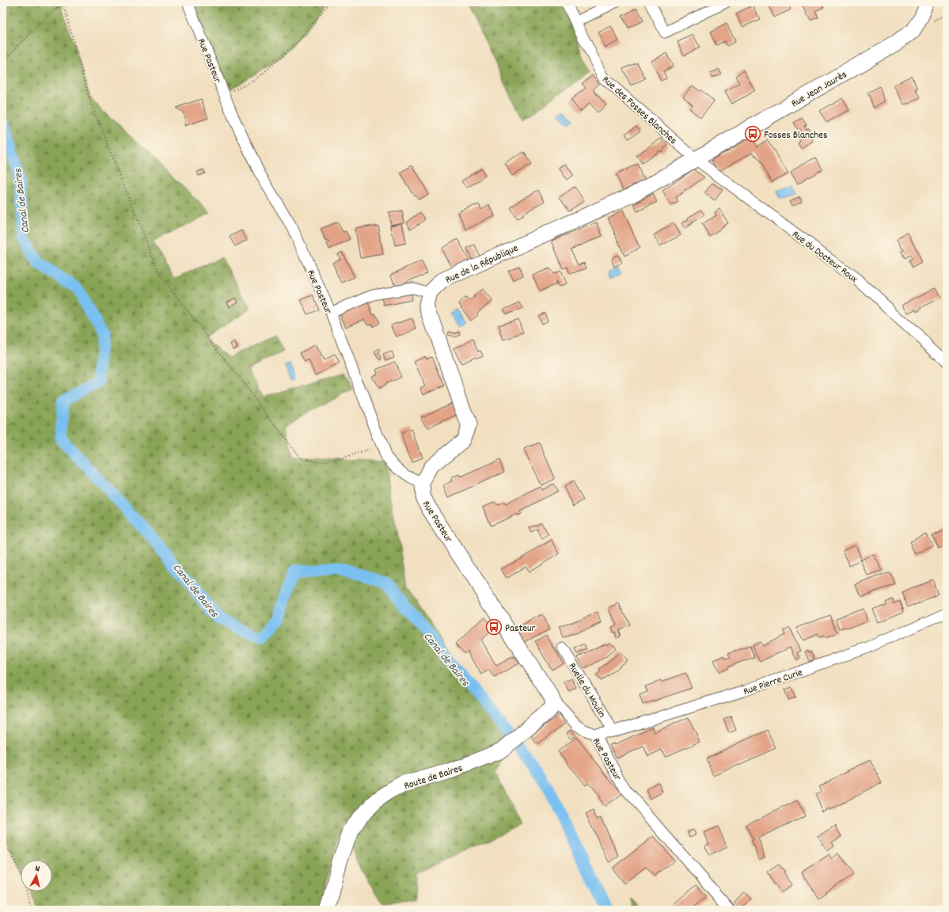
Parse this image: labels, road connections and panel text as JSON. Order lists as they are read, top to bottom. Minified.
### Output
{"streets":{"street":["Rue Pasteur","Rue Jean Jaurès","Rue des Fosses Blanches","Rue du Docteur Roux","Rue de la République","Rue Pierre Curie","Ruelle du Moulin","Route de Baires"]},"crossings":[["Rue Pasteur","Rue Pierre Curie"],["Rue Pasteur","Route de Baires"],["Rue Jean Jaurès","Rue des Fosses Blanches"],["Rue Jean Jaurès","Rue du Docteur Roux"],["Rue Jean Jaurès","Rue de la République"],["Rue des Fosses Blanches","Rue du Docteur Roux"],["Rue des Fosses Blanches","Rue de la République"],["Rue du Docteur Roux","Rue de la République"],["Rue Pierre Curie","Ruelle du Moulin"]],"water":["Canal de Baires"],"places":{"bus stop":["Fosses Blanches","Pasteur"]},"north":"top"}
